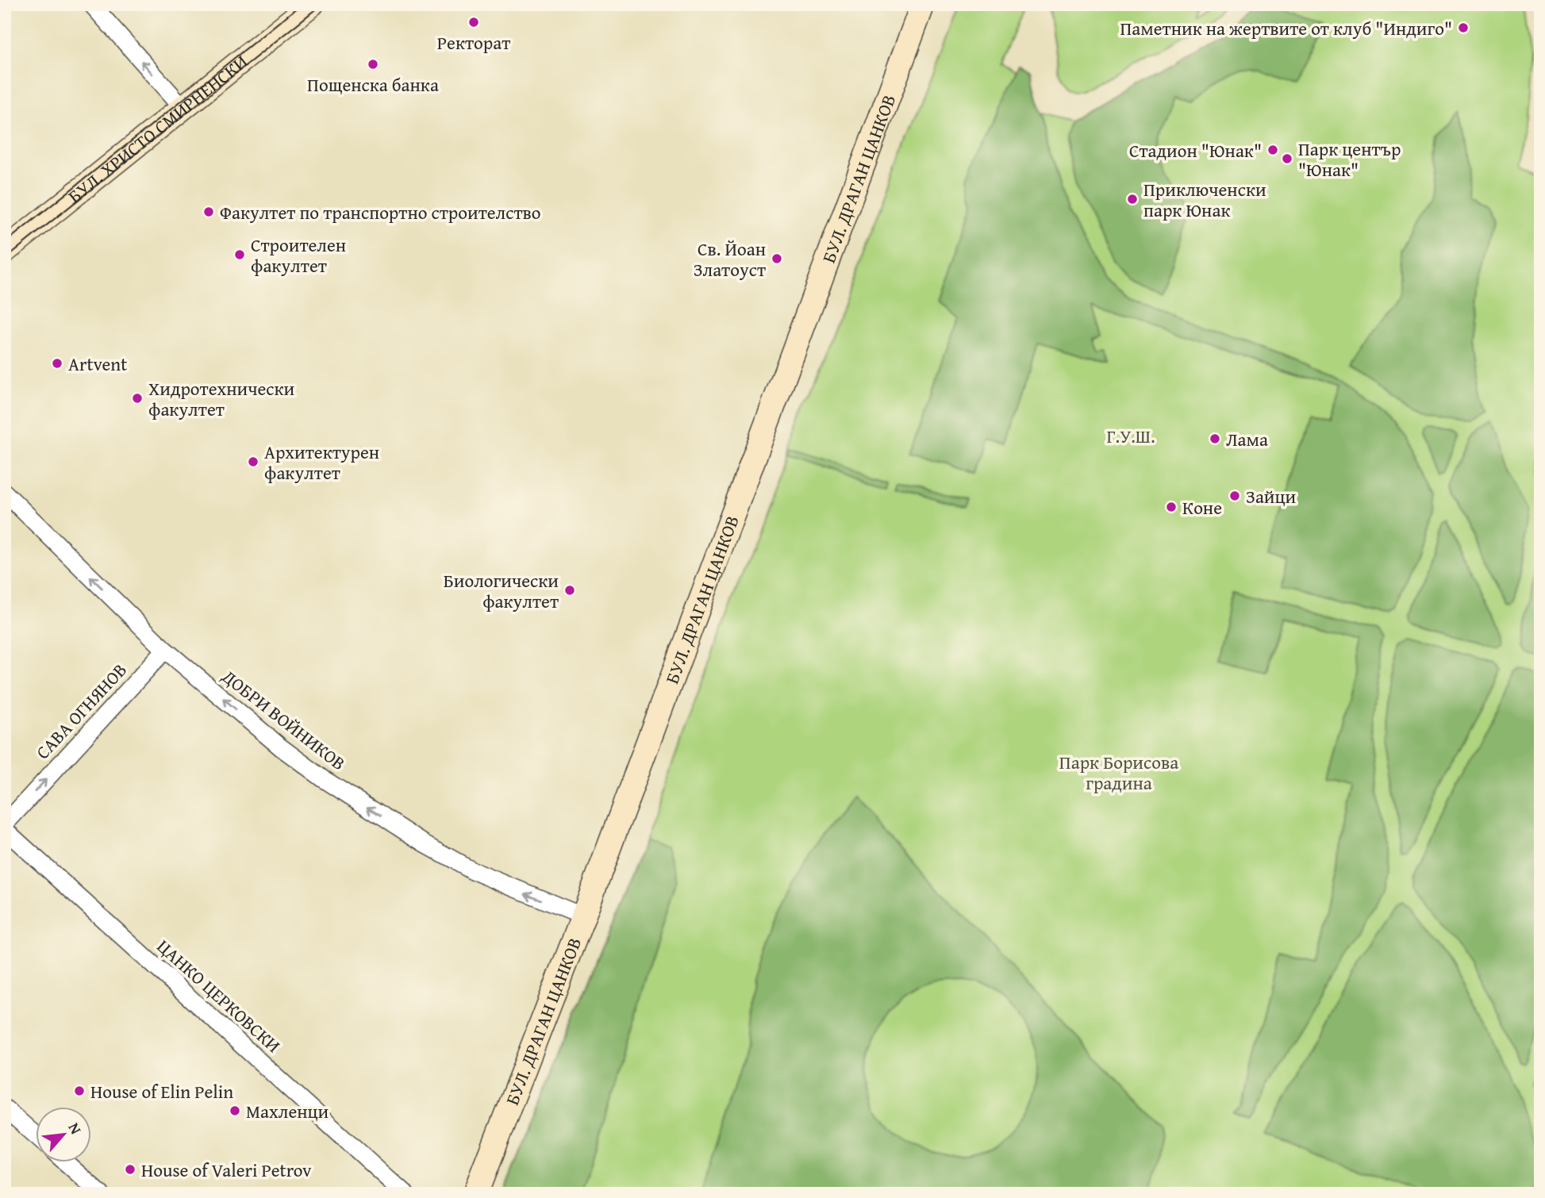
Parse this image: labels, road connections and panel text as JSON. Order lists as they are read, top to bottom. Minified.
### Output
{"streets":{"street":["БУЛ. ХРИСТО СМИРНЕНСКИ","БУЛ. ДРАГАН ЦАНКОВ","САВА ОГНЯНОВ","ДОБРИ ВОЙНИКОВ","ЦАНКО ЦЕРКОВСКИ"]},"crossings":[["БУЛ. ДРАГАН ЦАНКОВ","ДОБРИ ВОЙНИКОВ"],["САВА ОГНЯНОВ","ДОБРИ ВОЙНИКОВ"],["САВА ОГНЯНОВ","ЦАНКО ЦЕРКОВСКИ"]],"one_way":["САВА ОГНЯНОВ","ДОБРИ ВОЙНИКОВ"],"parks":["Г.У.Ш.","Парк Борисова градина"],"places":["Ректорат","Паметник на жертвите от клуб \"Индиго\"","Пощенска банка","Стадион \"Юнак\"","Парк център \"Юнак\"","Приключенски парк Юнак","Факултет по транспортно строителство","Строителен факултет","Св. Йоан Златоуст","Artvent","Хидротехнически факултет","Лама","Архитектурен факултет","Зайци","Коне","Биологически факултет","House of Elin Pelin","Махленци","House of Valeri Petrov"],"north":"top right"}
